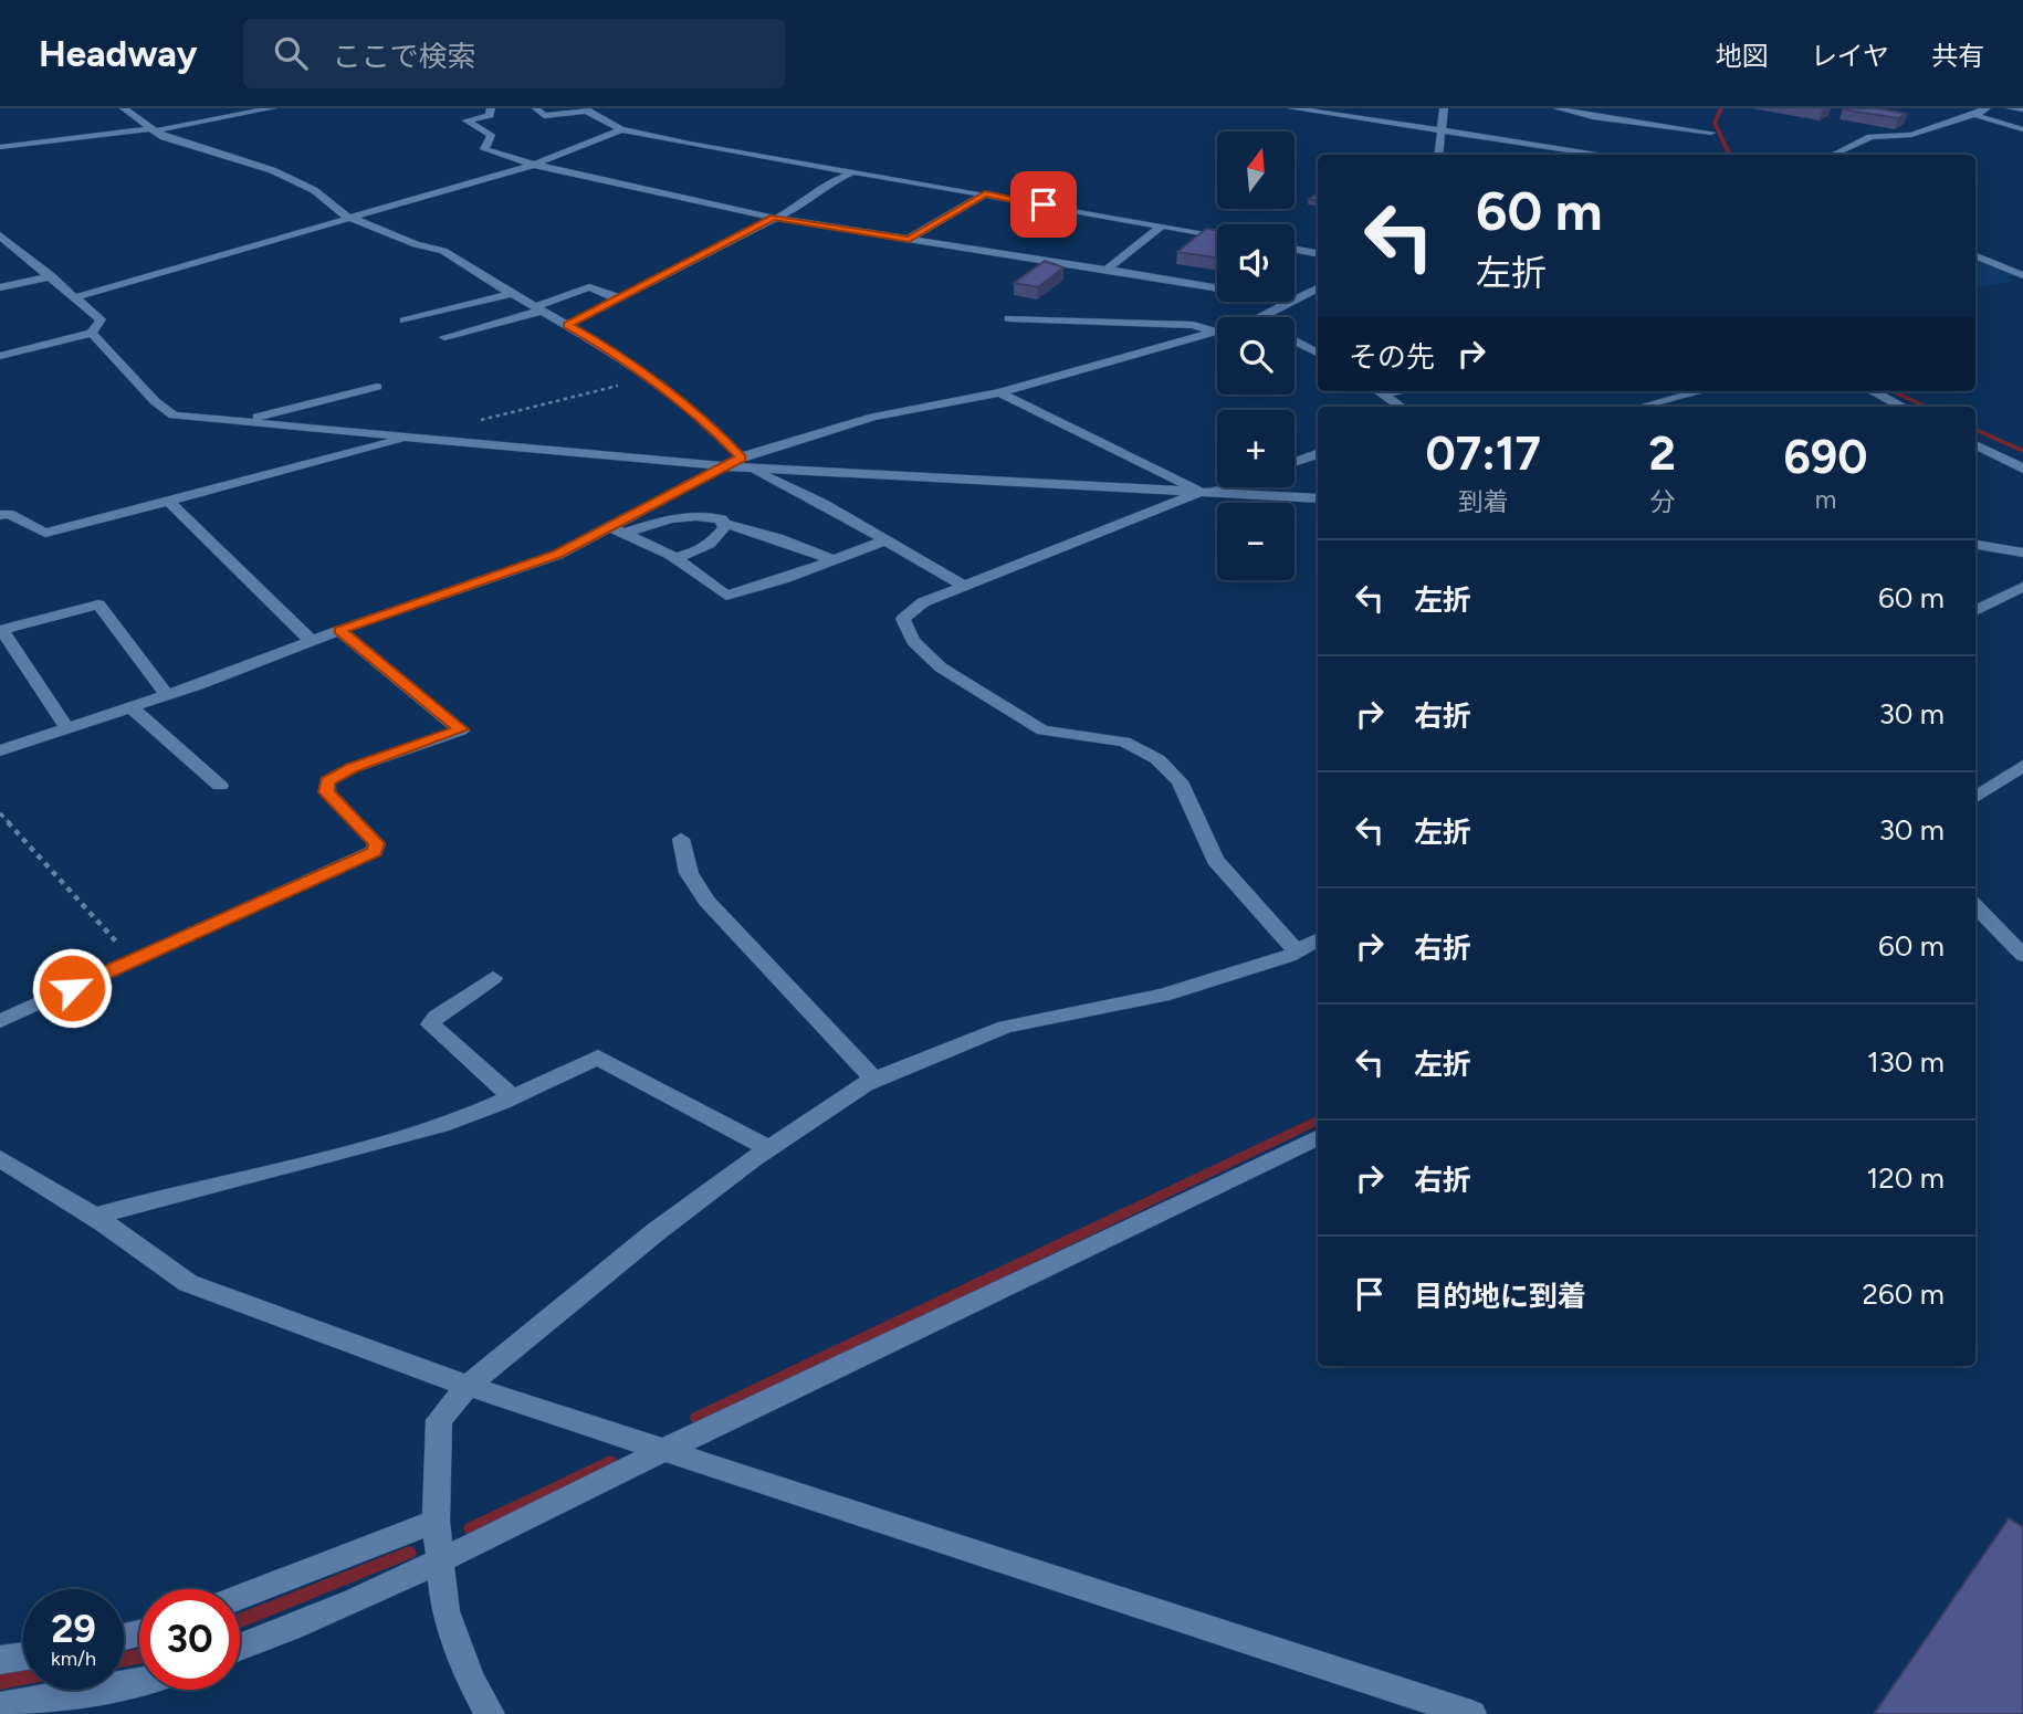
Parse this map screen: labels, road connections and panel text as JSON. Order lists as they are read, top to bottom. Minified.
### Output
{"north":"top","page":{"header":"Headway","search":"ここで検索","nav":["地図","レイヤ","共有"],"map_buttons":["+","−"],"turn":["60 m","左折"],"then":"その先","eta":["07:17","到着","2","分","690","m"],"list":[{"name":"左折","value":"60 m"},{"name":"右折","value":"30 m"},{"name":"左折","value":"30 m"},{"name":"右折","value":"60 m"},{"name":"左折","value":"130 m"},{"name":"右折","value":"120 m"},{"name":"目的地に到着","value":"260 m"}],"speed":"29 km/h","limit":"30"}}
